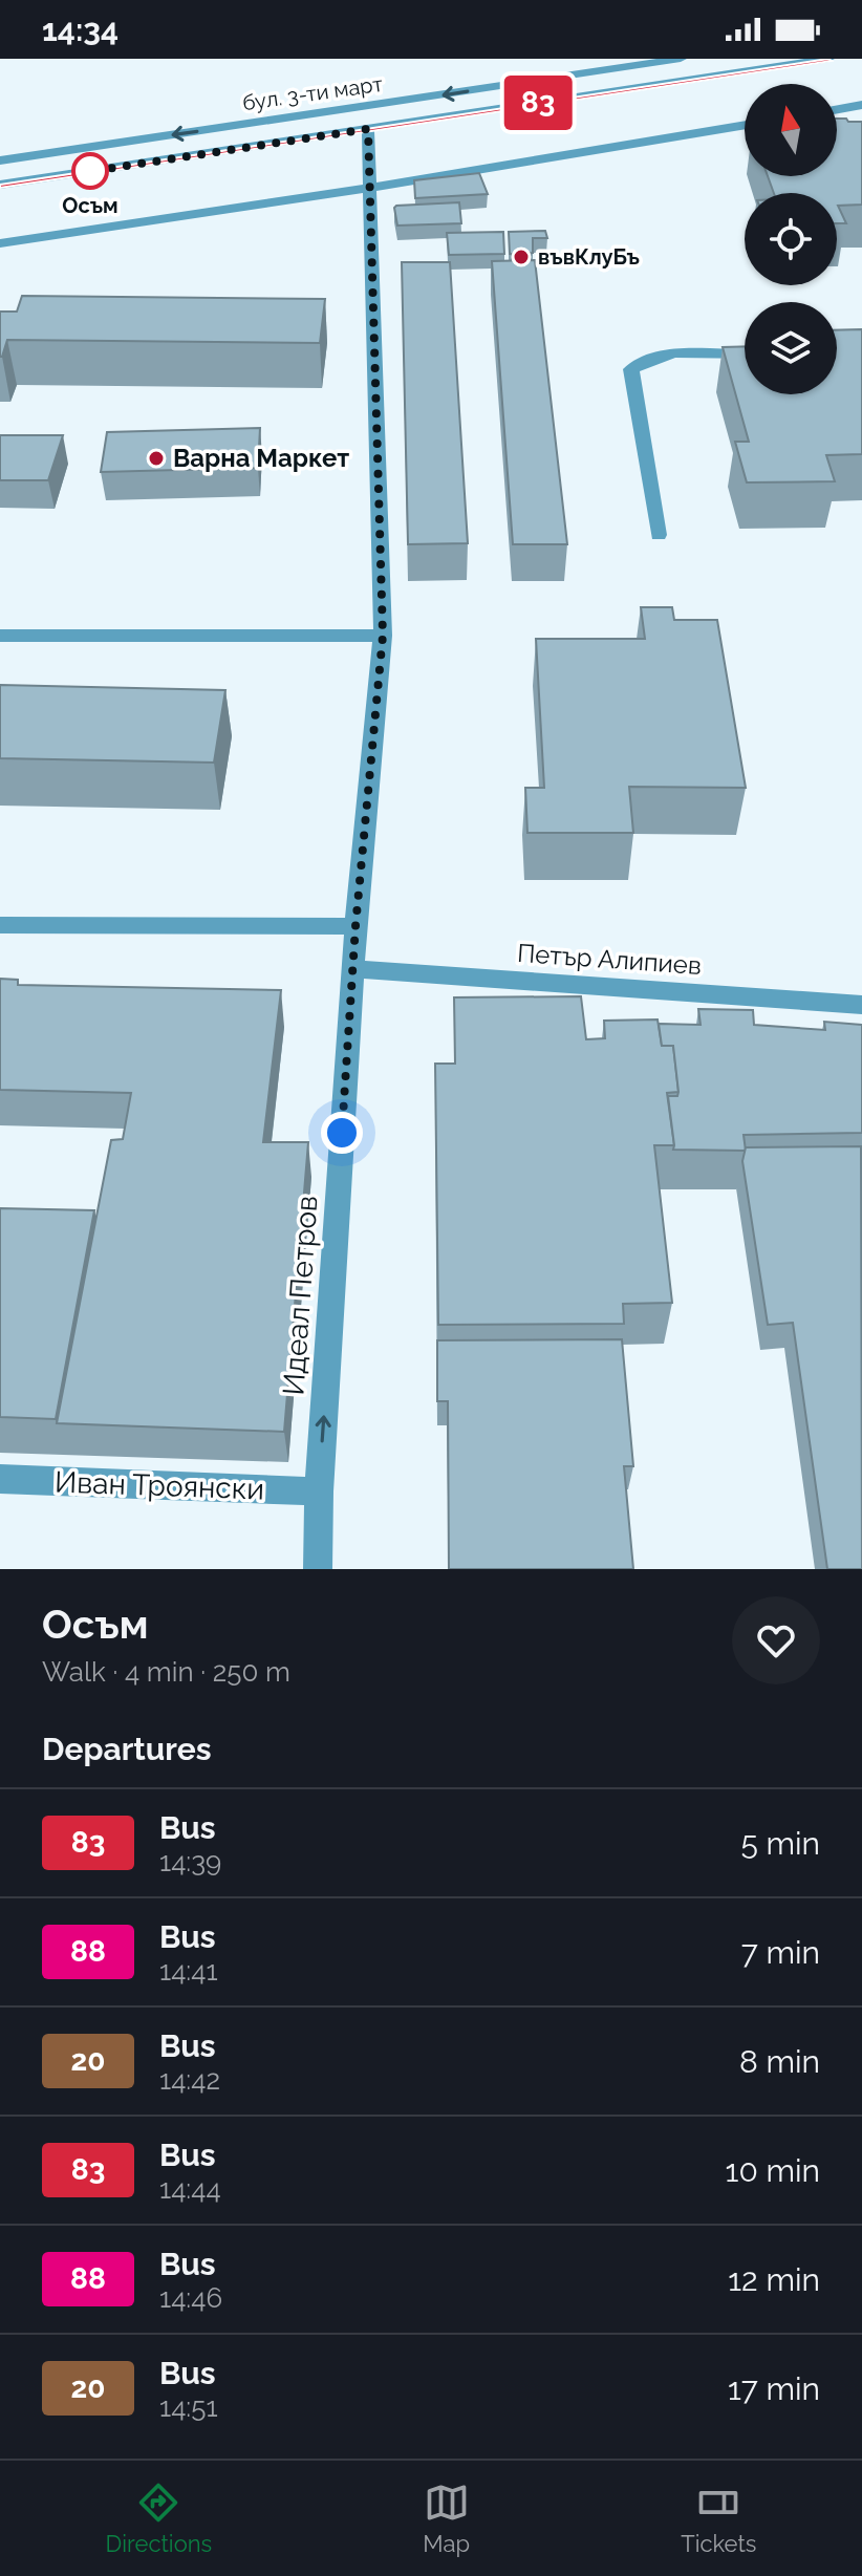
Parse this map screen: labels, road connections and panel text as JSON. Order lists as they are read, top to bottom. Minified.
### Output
{"streets":{"street":["бул. 3-ти март","Петър Алипиев","Идеал Петров","Иван Троянски"]},"crossings":[["бул. 3-ти март","Идеал Петров"],["Петър Алипиев","Идеал Петров"],["Идеал Петров","Иван Троянски"]],"one_way":["Идеал Петров"],"places":["Осъм","въвКлуБъ","Варна Маркет"],"lines":["bus line 83"],"north":"top","page":{"status":"14:34","on_map":"83","heading":[["Осъм","Walk · 4 min · 250 m"],"Departures"],"list":[{"mark":"83","name":"Bus","note":"14:39","value":"5 min"},{"mark":"88","name":"Bus","note":"14:41","value":"7 min"},{"mark":"20","name":"Bus","note":"14:42","value":"8 min"},{"mark":"83","name":"Bus","note":"14:44","value":"10 min"},{"mark":"88","name":"Bus","note":"14:46","value":"12 min"},{"mark":"20","name":"Bus","note":"14:51","value":"17 min"}],"tabs":["Directions","Map","Tickets"]}}
